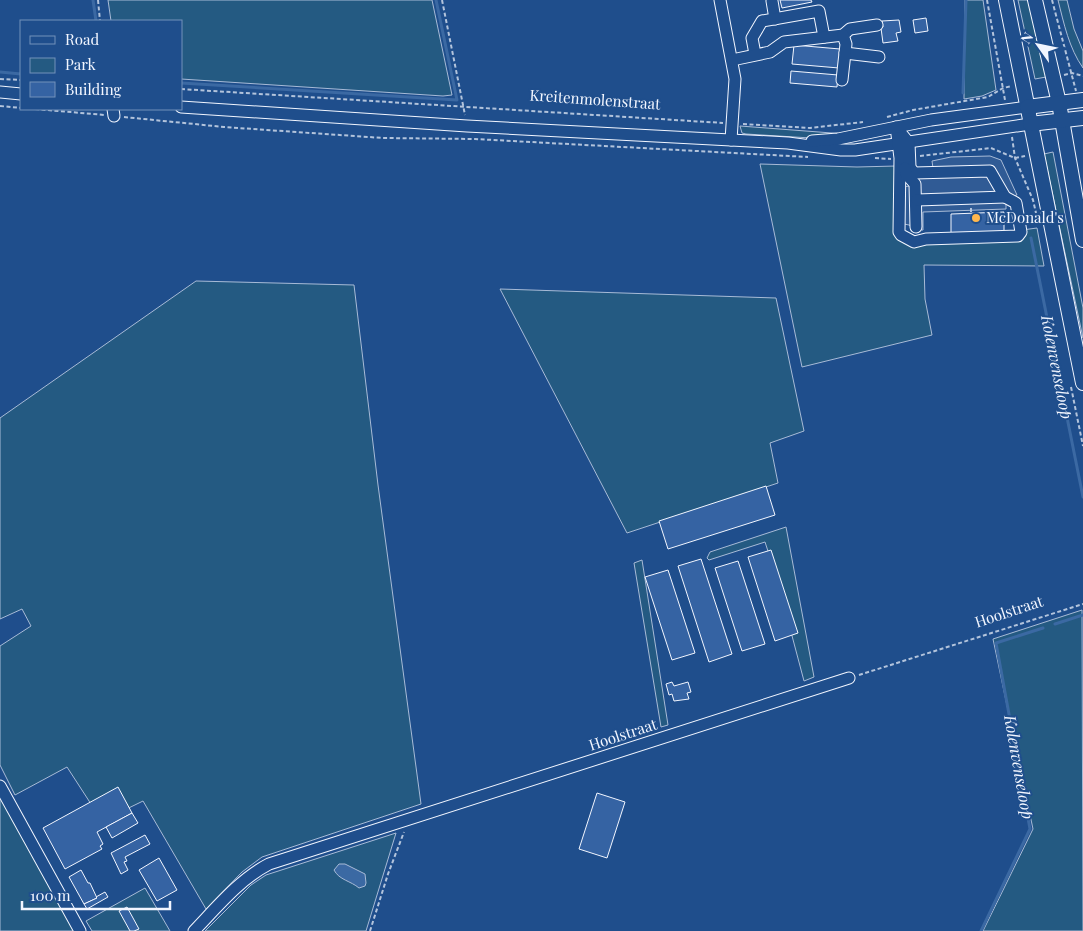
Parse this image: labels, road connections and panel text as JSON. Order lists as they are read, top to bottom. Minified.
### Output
{"streets":{"street":["Hoolstraat"],"path":["Kreitenmolenstraat"]},"water":["Kolenvenseloop"],"places":["McDonald's"],"legend":["Road","Park","Building"],"scale_bar":"100 m","north":"top left"}
